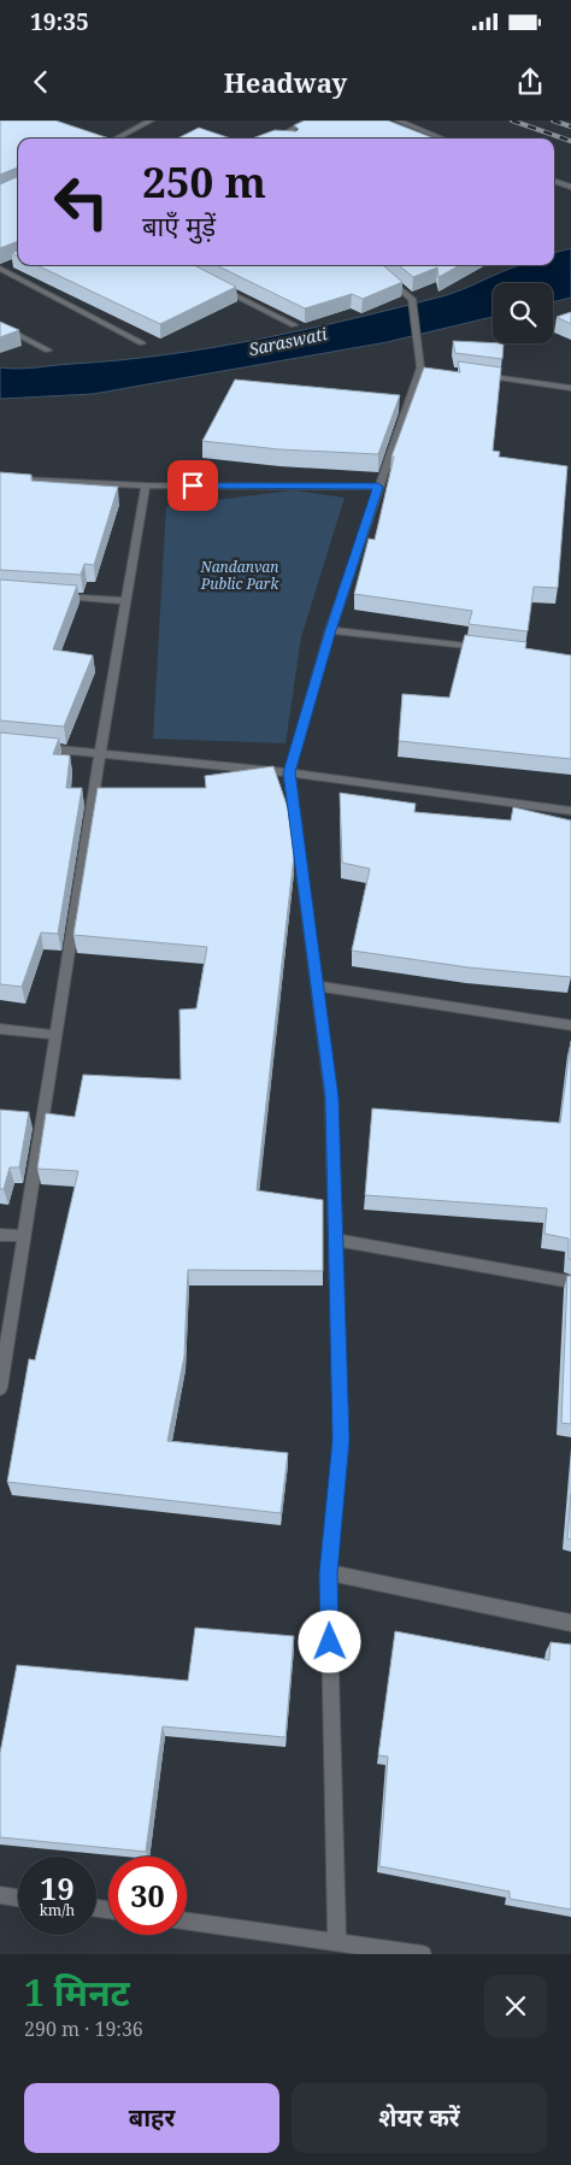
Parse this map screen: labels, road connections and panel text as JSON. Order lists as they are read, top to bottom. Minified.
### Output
{"water":["Saraswati"],"parks":["Nandanvan Public Park"],"page":{"status":"19:35","header":"Headway","turn":["250 m","बाएँ मुड़ें"],"speed":"19 km/h","limit":"30","heading":["1 मिनट","290 m · 19:36"],"buttons":["बाहर","शेयर करें"]}}
